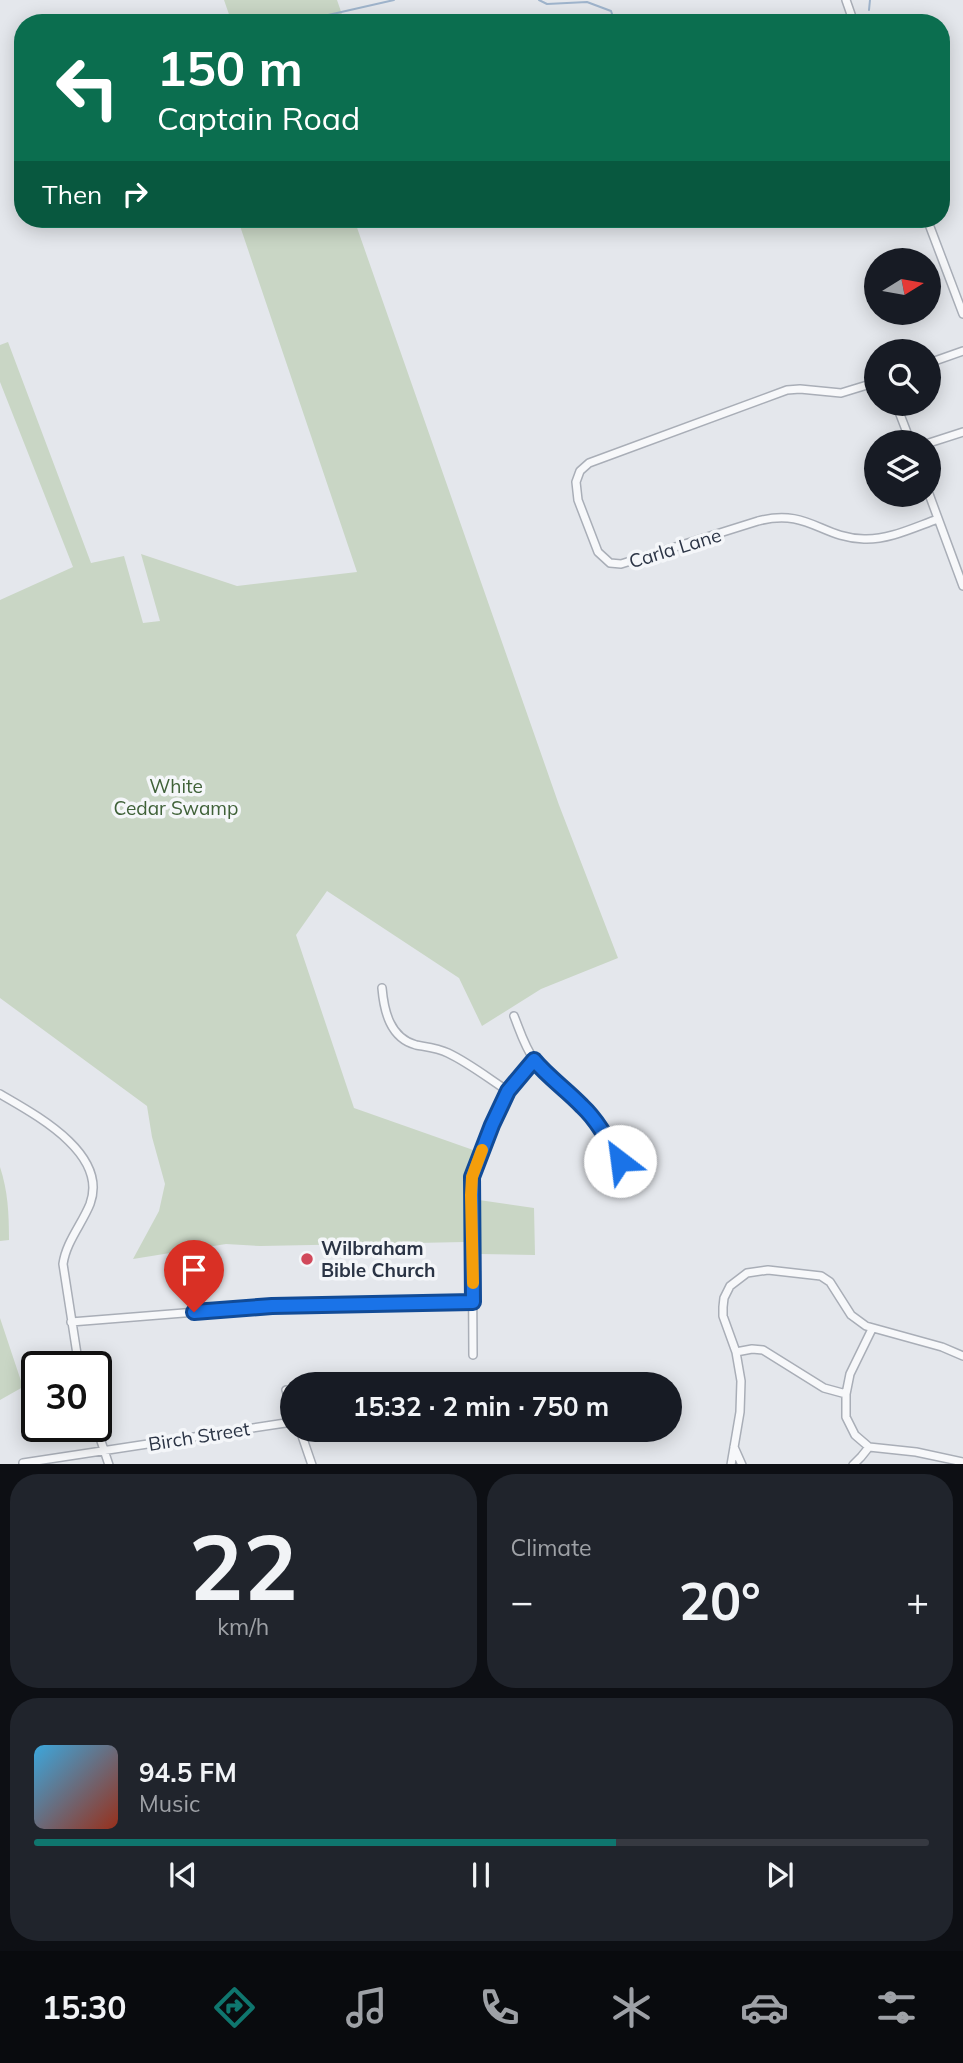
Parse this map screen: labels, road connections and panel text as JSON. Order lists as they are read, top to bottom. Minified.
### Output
{"streets":{"street":["Carla Lane","Birch Street"]},"parks":["White Cedar Swamp"],"places":["Wilbraham Bible Church"],"north":"right","page":{"turn":["150 m","Captain Road"],"then":"Then","limit":"30","trip":"15:32 · 2 min · 750 m","tile":[["22","km/h"],"Climate"],"heat":["−","20°","+"],"song":["94.5 FM","Music"],"tabs":"15:30"}}
